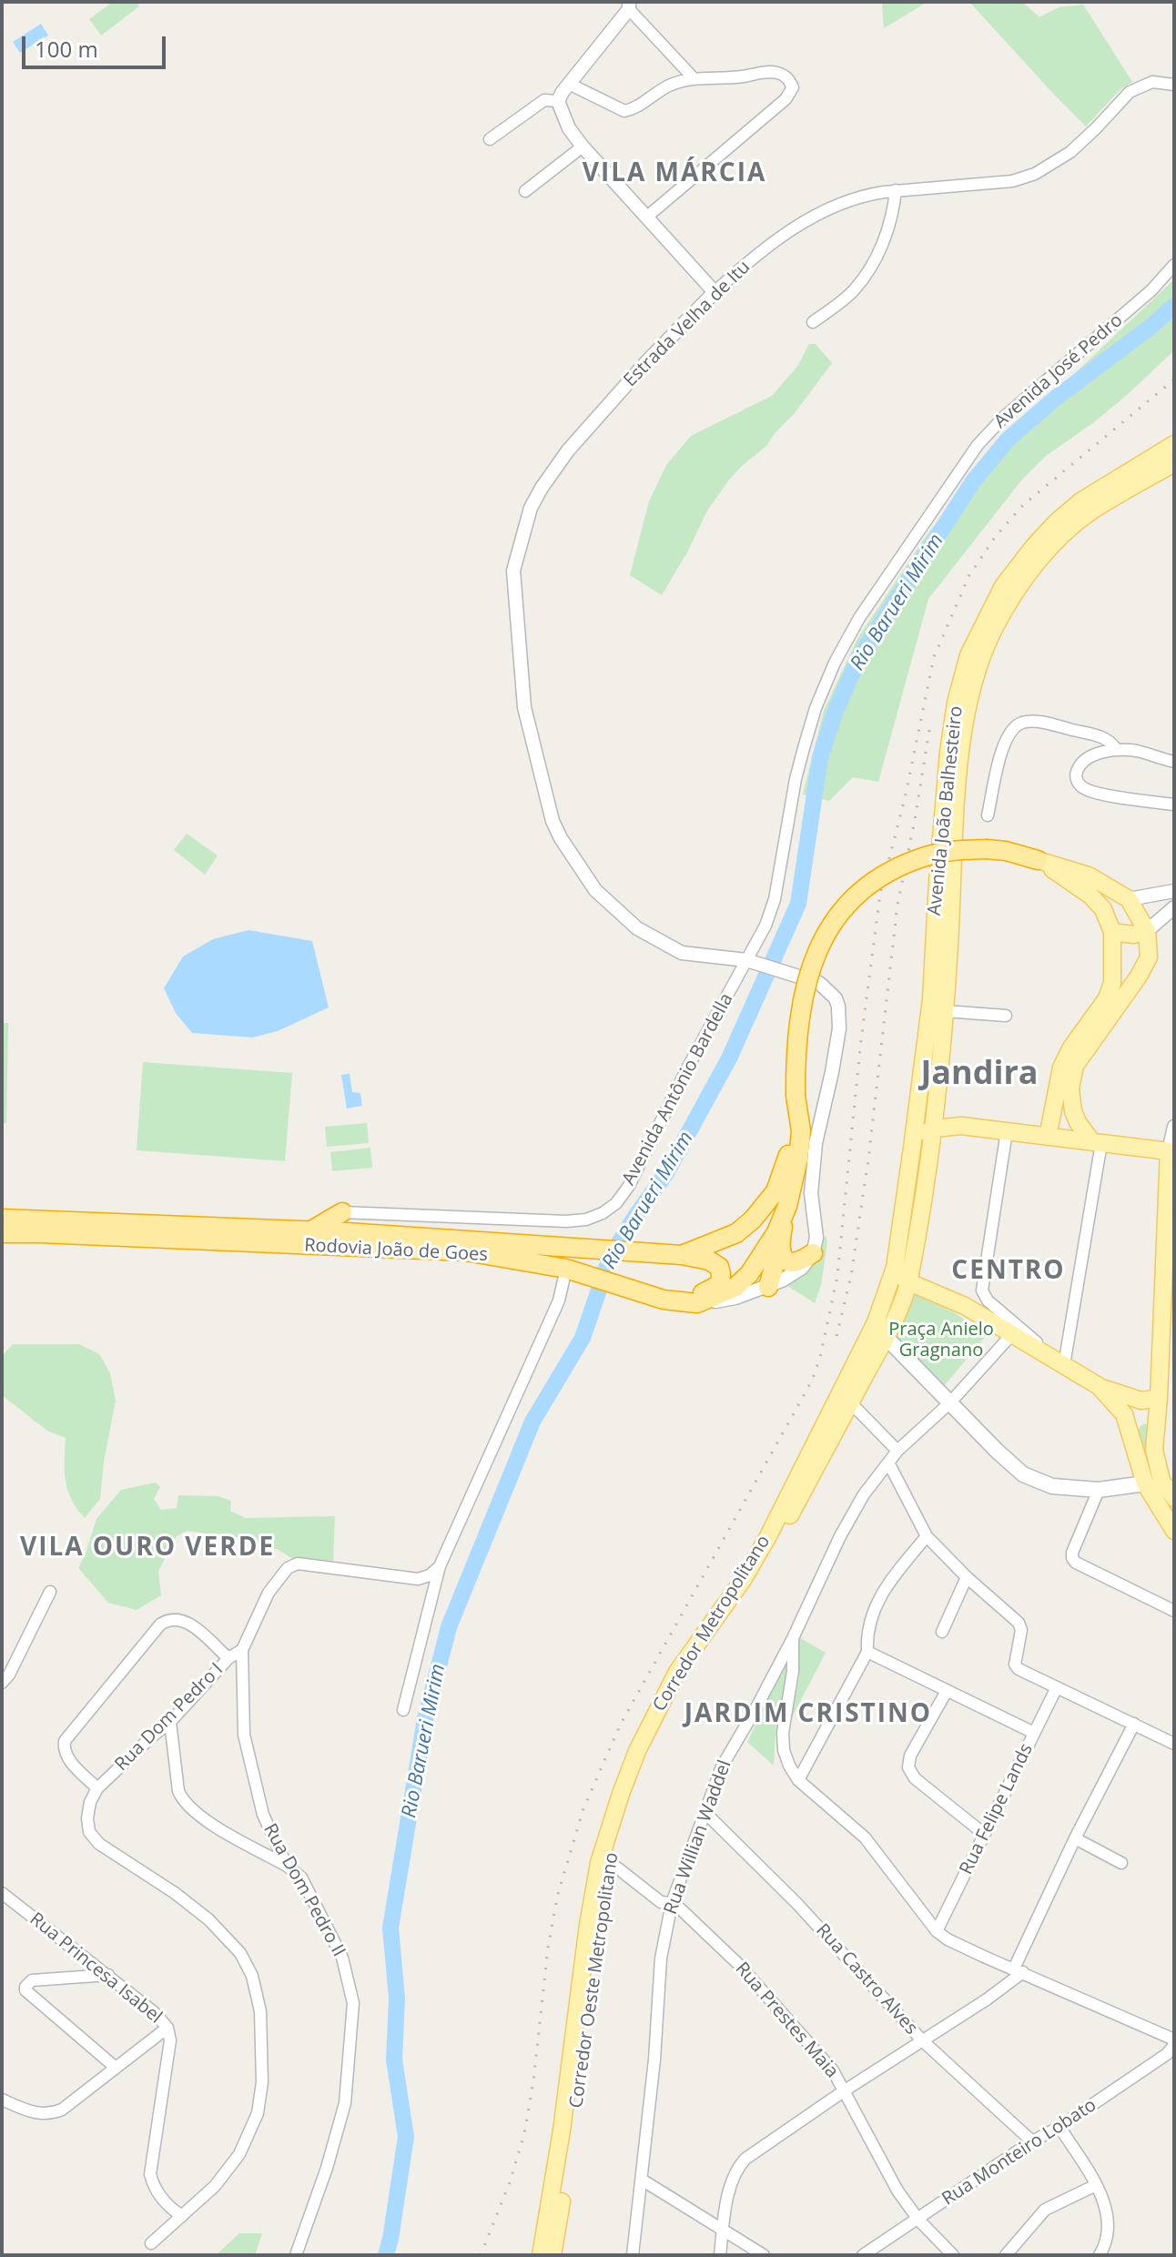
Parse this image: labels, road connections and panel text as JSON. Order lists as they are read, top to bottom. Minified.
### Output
{"streets":{"highway":["Rodovia João de Goes"],"main road":["Avenida João Balhesteiro","Corredor Metropolitano","Corredor Oeste Metropolitano"],"street":["Estrada Velha de Itu","Avenida José Pedro","Avenida Antônio Bardella","Rua Dom Pedro I","Rua Felipe Lands","Rua Willian Waddel","Rua Dom Pedro II","Rua Princesa Isabel","Rua Castro Alves","Rua Prestes Maia","Rua Monteiro Lobato"]},"crossings":[["Estrada Velha de Itu","Avenida José Pedro"],["Estrada Velha de Itu","Avenida Antônio Bardella"],["Avenida José Pedro","Avenida Antônio Bardella"],["Avenida João Balhesteiro","Corredor Metropolitano"],["Avenida João Balhesteiro","Corredor Oeste Metropolitano"],["Rua Dom Pedro I","Rua Dom Pedro II"],["Rua Willian Waddel","Rua Castro Alves"],["Rua Willian Waddel","Rua Prestes Maia"],["Rua Castro Alves","Rua Monteiro Lobato"],["Corredor Oeste Metropolitano","Rua Prestes Maia"],["Rua Prestes Maia","Rua Monteiro Lobato"]],"districts":["VILA MÁRCIA","Jandira","CENTRO","VILA OURO VERDE","JARDIM CRISTINO"],"water":["Rio Barueri Mirim"],"parks":["Praça Anielo Gragnano"],"scale_bar":"100 m"}
